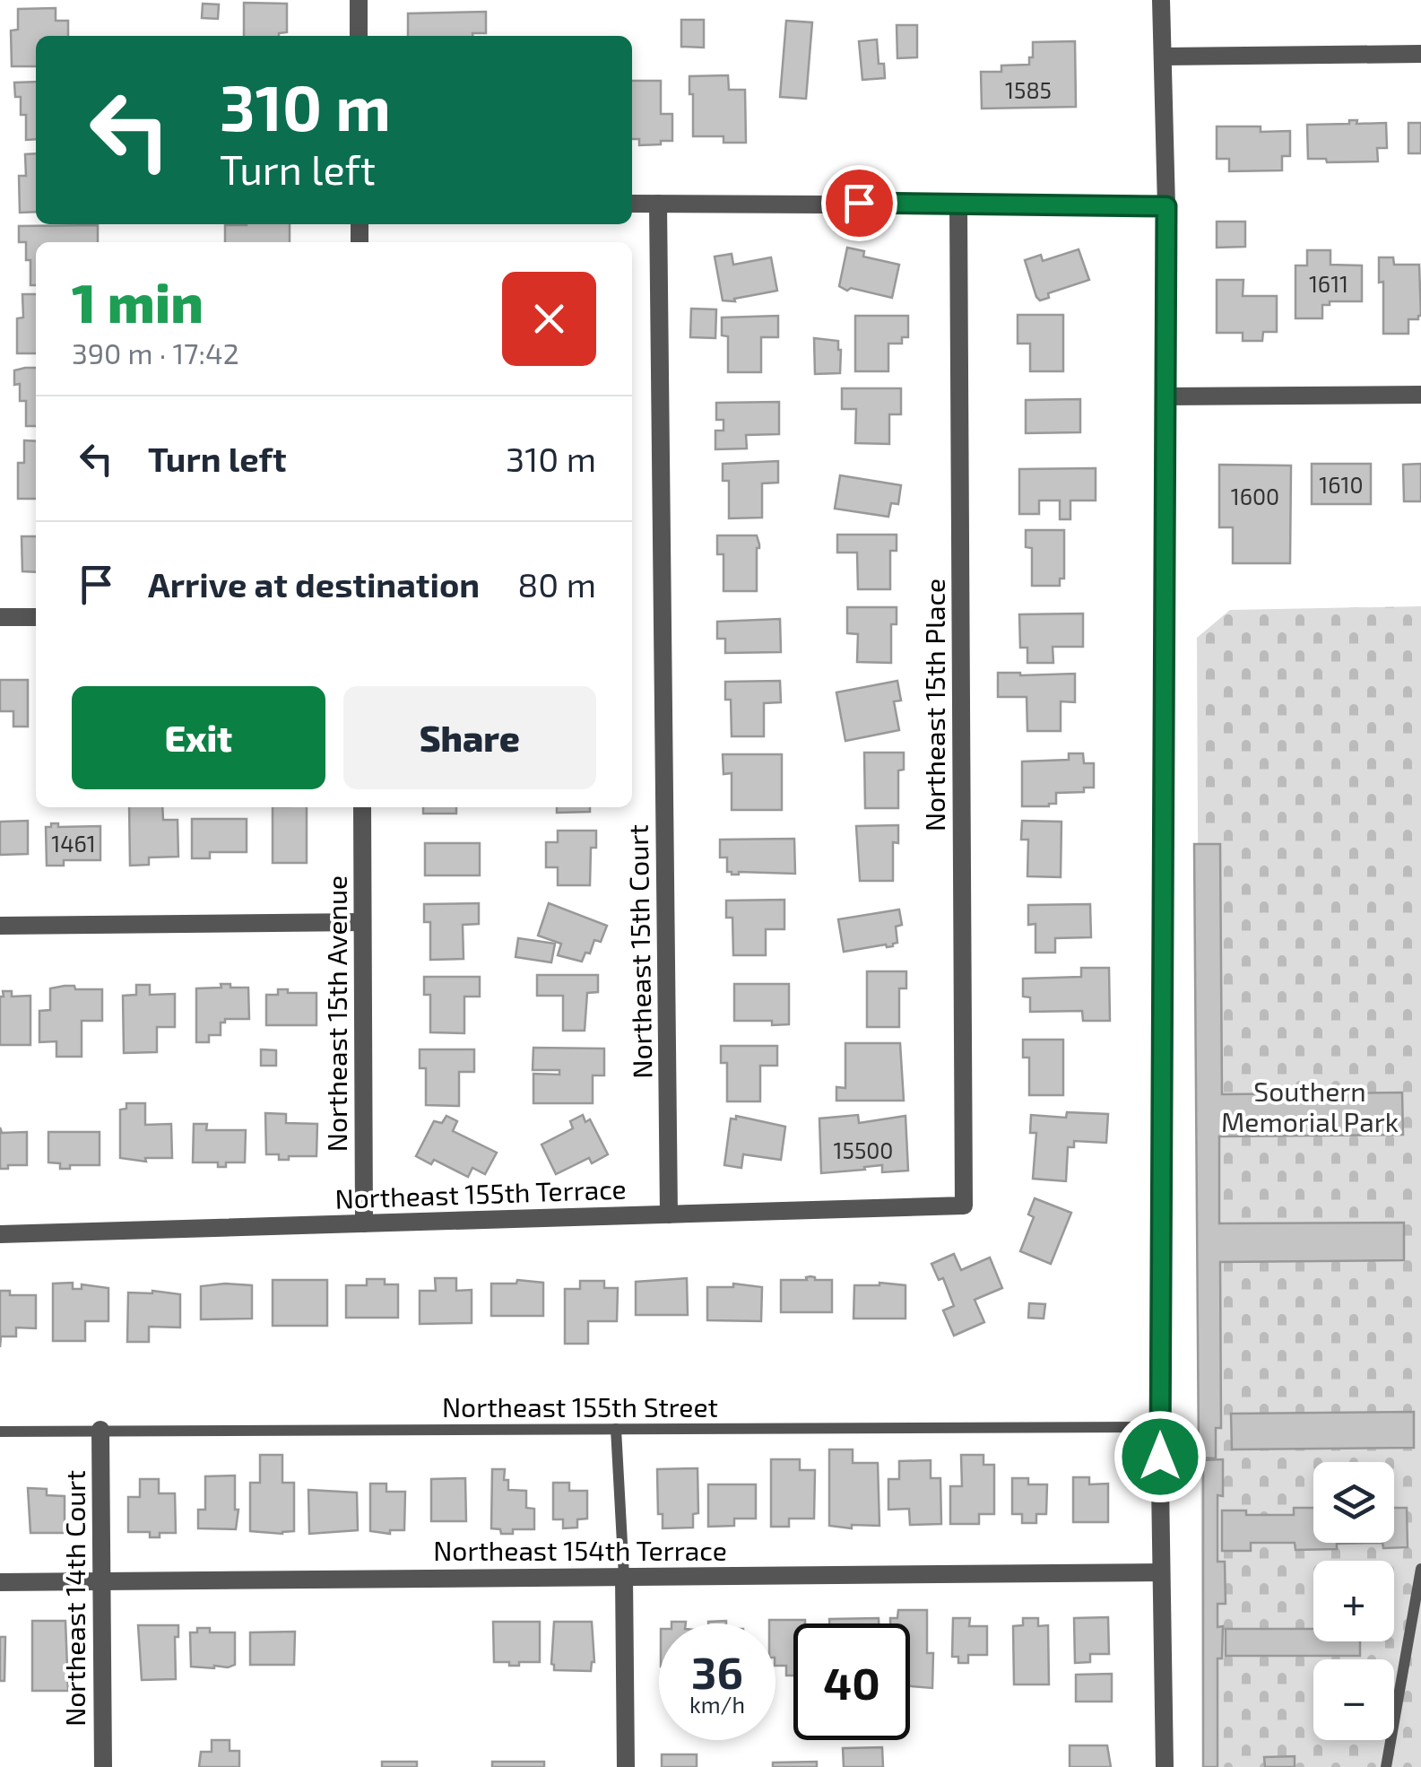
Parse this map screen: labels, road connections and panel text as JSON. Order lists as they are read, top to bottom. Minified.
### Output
{"streets":{"street":["Northeast 15th Place","Northeast 15th Court","Northeast 15th Avenue","Northeast 155th Terrace","Northeast 154th Terrace","Northeast 14th Court"],"lane":["Northeast 155th Street"]},"crossings":[["Northeast 15th Place","Northeast 155th Terrace"],["Northeast 15th Court","Northeast 155th Terrace"],["Northeast 15th Avenue","Northeast 155th Terrace"],["Northeast 155th Street","Northeast 14th Court"],["Northeast 154th Terrace","Northeast 14th Court"]],"parks":["Southern Memorial Park"],"house_numbers":["1585","1611","1610","1600","1461","15500"],"page":{"turn":["310 m","Turn left"],"heading":["1 min","390 m · 17:42"],"list":[{"name":"Turn left","value":"310 m"},{"name":"Arrive at destination","value":"80 m"}],"buttons":["Exit","Share"],"map_buttons":["+","−"],"speed":"36 km/h","limit":"40"}}
